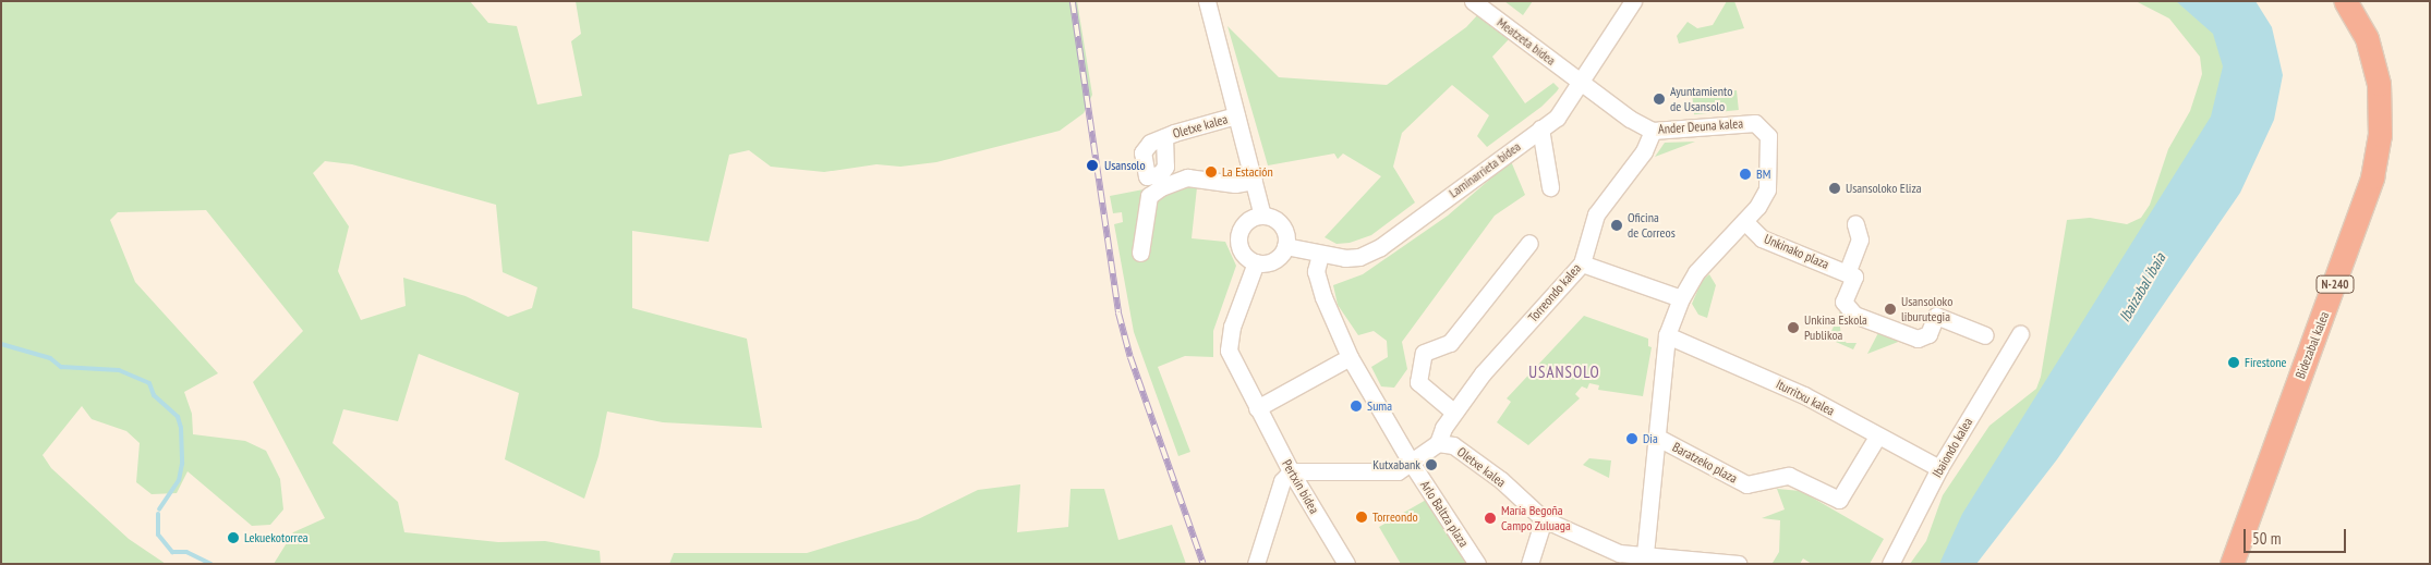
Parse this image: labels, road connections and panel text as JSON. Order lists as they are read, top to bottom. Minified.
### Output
{"streets":{"highway":["N-240","Bidezabal kalea"],"street":["Meatzeta bidea","Oletxe kalea","Ander Deuna kalea","Laminarrieta bidea","Unkinako plaza","Torreondo kalea","Iturritxu kalea","Ibaiondo kalea","Baratzeko plaza","Pertxin bidea","Arlo Baltza plaza"]},"crossings":[["Meatzeta bidea","Ander Deuna kalea"],["Meatzeta bidea","Laminarrieta bidea"],["Oletxe kalea","Ander Deuna kalea"],["Oletxe kalea","Torreondo kalea"],["Ander Deuna kalea","Laminarrieta bidea"],["Ander Deuna kalea","Unkinako plaza"],["Ander Deuna kalea","Torreondo kalea"],["Ander Deuna kalea","Iturritxu kalea"],["Ander Deuna kalea","Baratzeko plaza"],["Laminarrieta bidea","Pertxin bidea"],["Iturritxu kalea","Ibaiondo kalea"],["Iturritxu kalea","Baratzeko plaza"]],"districts":["USANSOLO"],"water":["Ibaizabal ibaia"],"places":["Ayuntamiento de Usansolo","Usansolo","La Estación","BM","Usansoloko Eliza","Oficina de Correos","Usansoloko liburutegia","Unkina Eskola Publikoa","Firestone","Suma","Dia","Kutxabank","Torreondo","María Begoña Campo Zuluaga","Lekuekotorrea"],"scale_bar":"50 m"}
